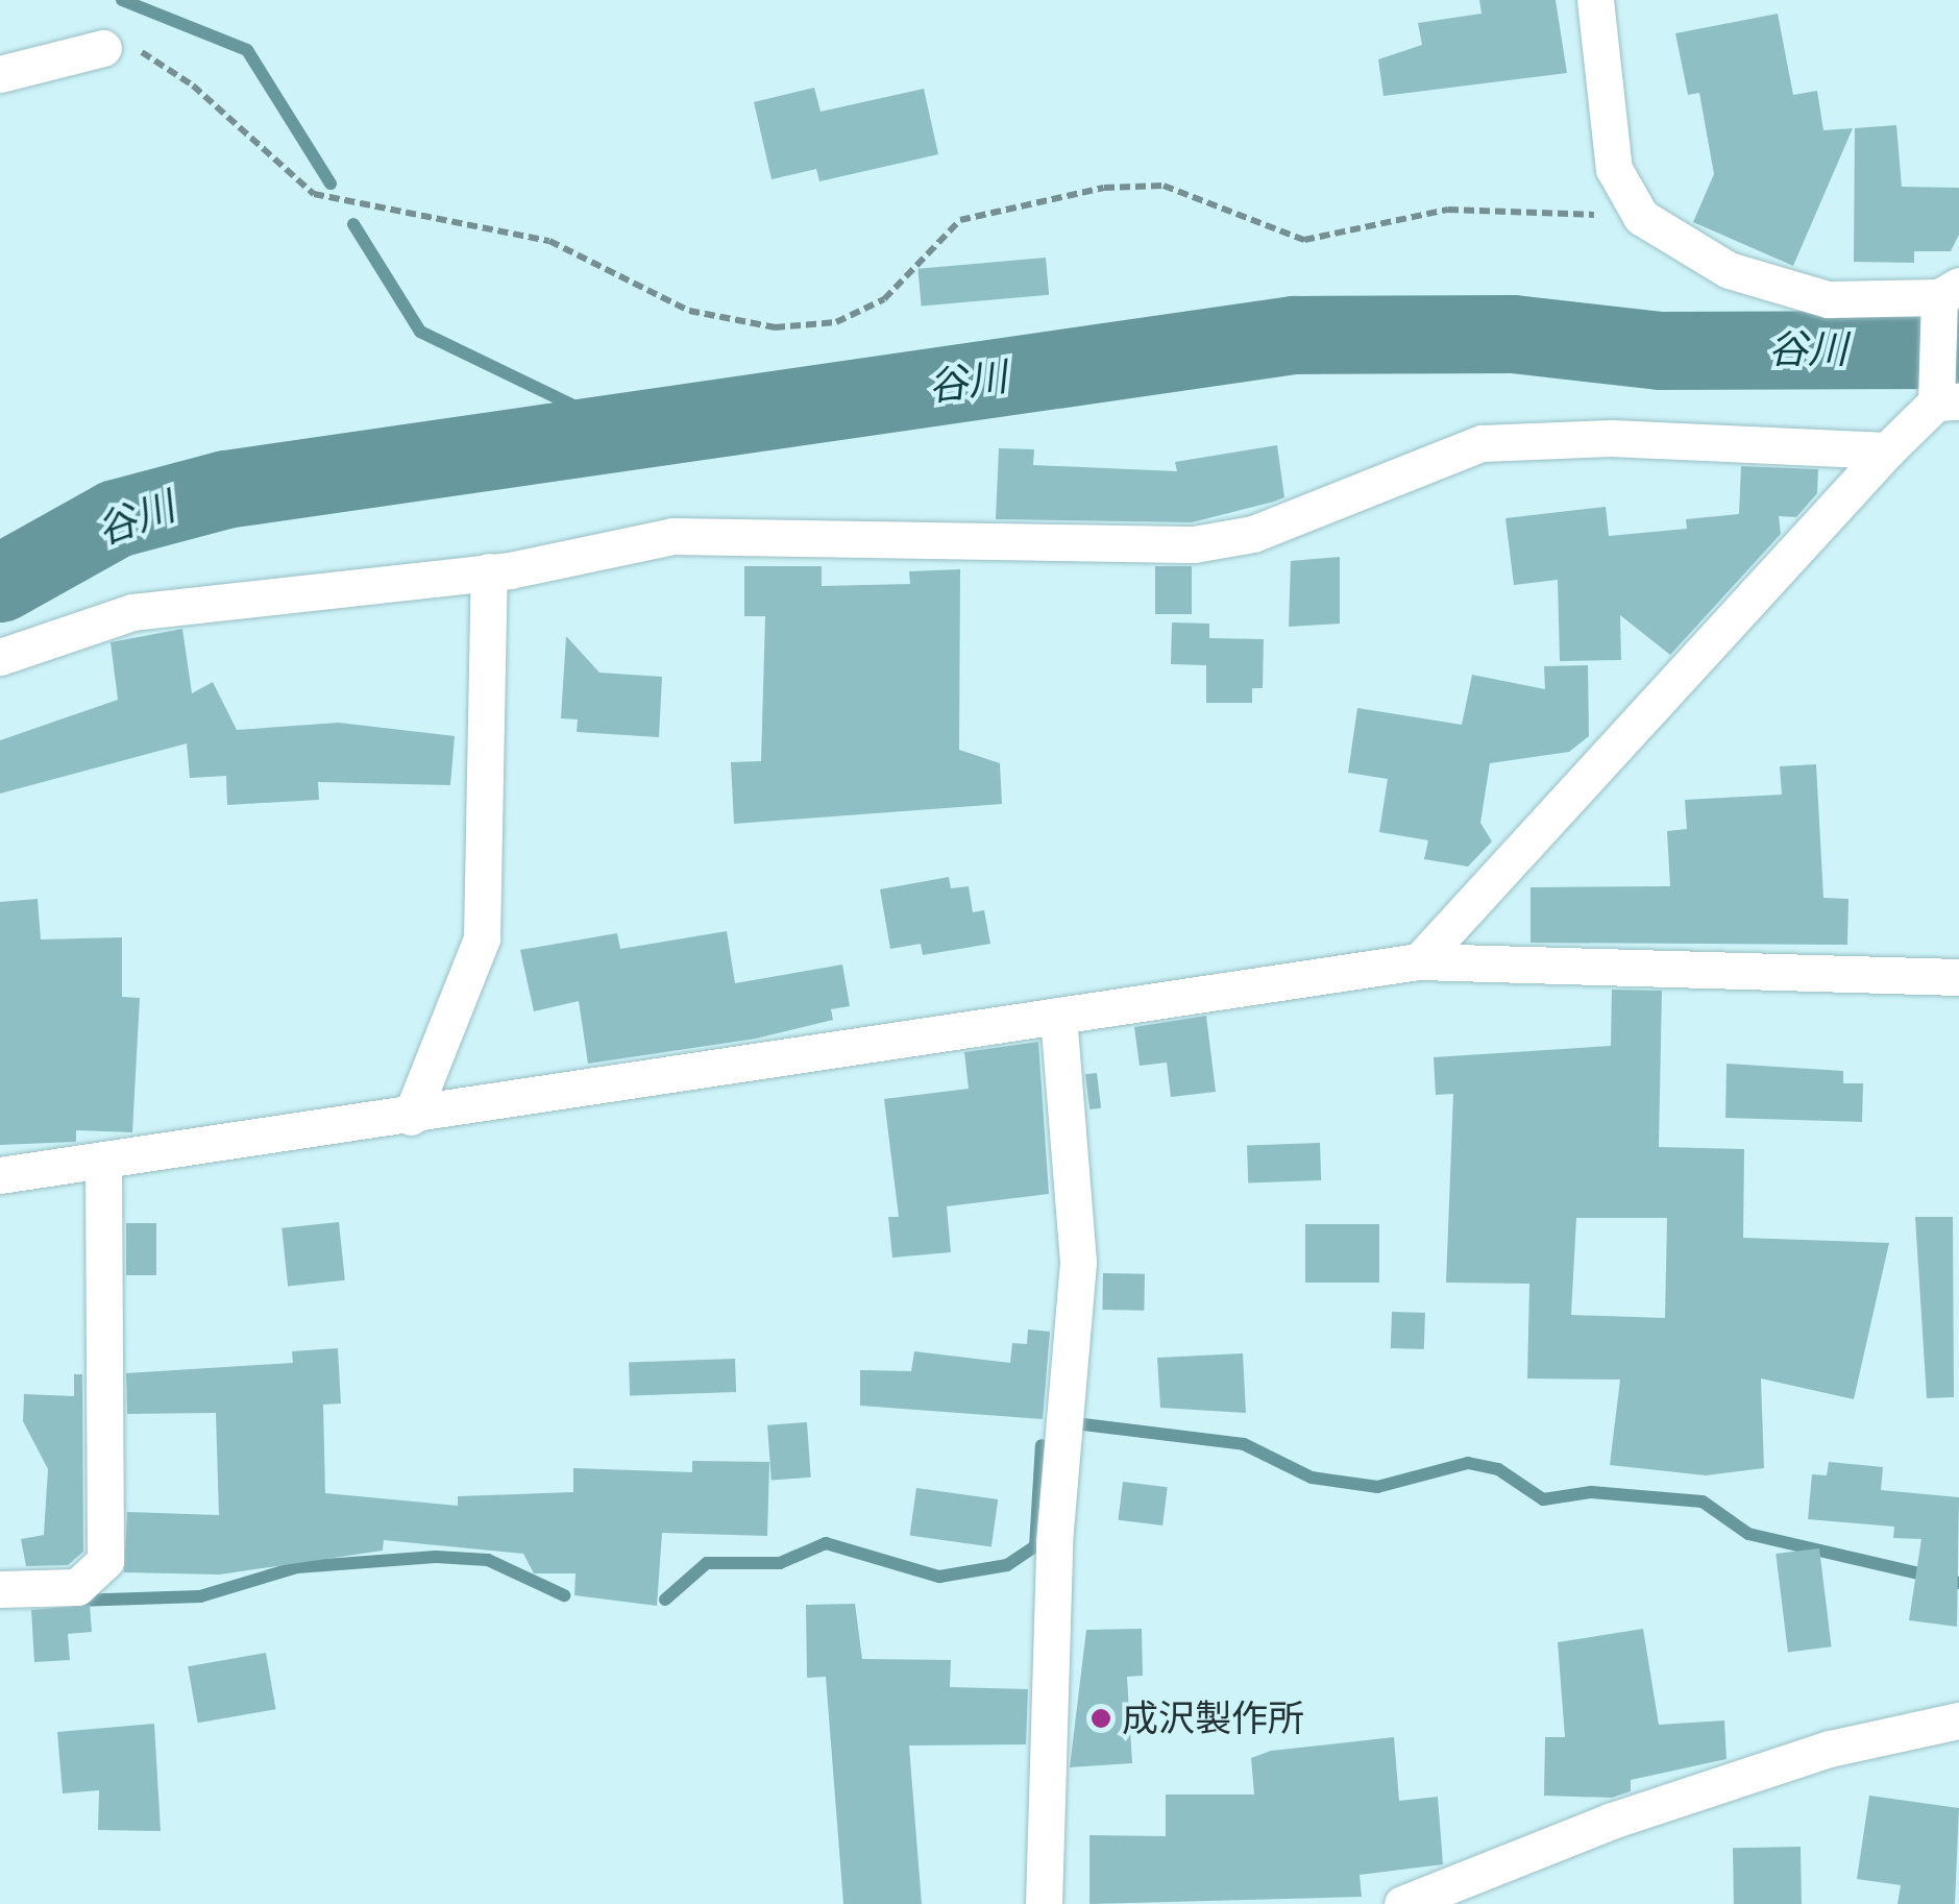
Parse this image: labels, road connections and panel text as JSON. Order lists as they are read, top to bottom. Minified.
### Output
{"water":["谷川"],"places":["成沢製作所"]}
